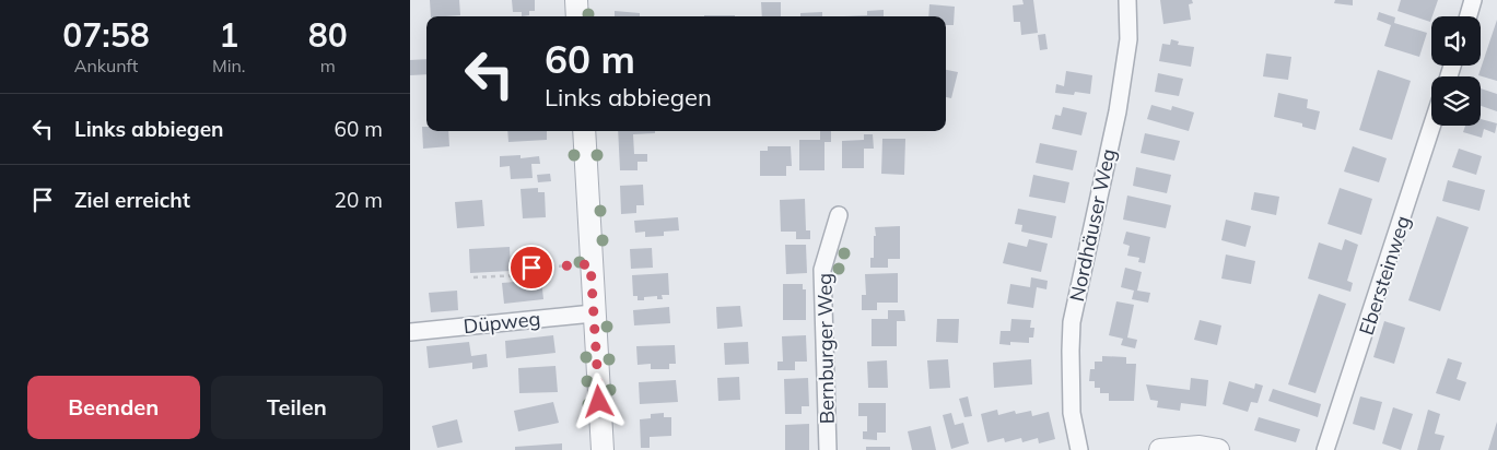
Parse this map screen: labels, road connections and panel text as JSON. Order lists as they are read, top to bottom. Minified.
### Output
{"streets":{"street":["Nordhäuser Weg","Ebersteinweg","Düpweg","Bernburger Weg"]},"page":{"eta":["07:58","Ankunft","1","Min.","80","m"],"turn":["60 m","Links abbiegen"],"list":[{"name":"Links abbiegen","value":"60 m"},{"name":"Ziel erreicht","value":"20 m"}],"buttons":["Beenden","Teilen"]}}
